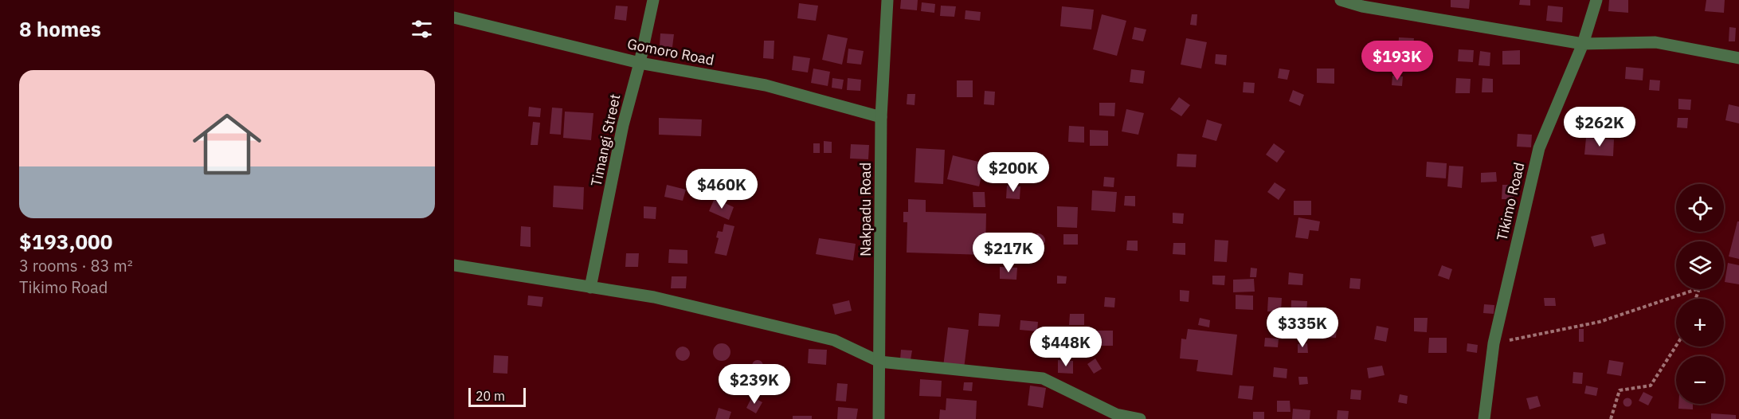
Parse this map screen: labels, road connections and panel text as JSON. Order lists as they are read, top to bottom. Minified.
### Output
{"streets":{"street":["Gomoro Road","Timangi Street","Tikimo Road","Nakpadu Road"]},"crossings":[["Gomoro Road","Timangi Street"],["Gomoro Road","Nakpadu Road"]],"scale_bar":"20 m","page":{"heading":"8 homes","price":["$193K","$262K","$200K","$460K","$217K","$335K","$448K","$239K"],"list":[{"name":"$193,000","note":"3 rooms · 83 m² · Tikimo Road"}],"map_buttons":["+","−"],"scale":"20 m"}}
